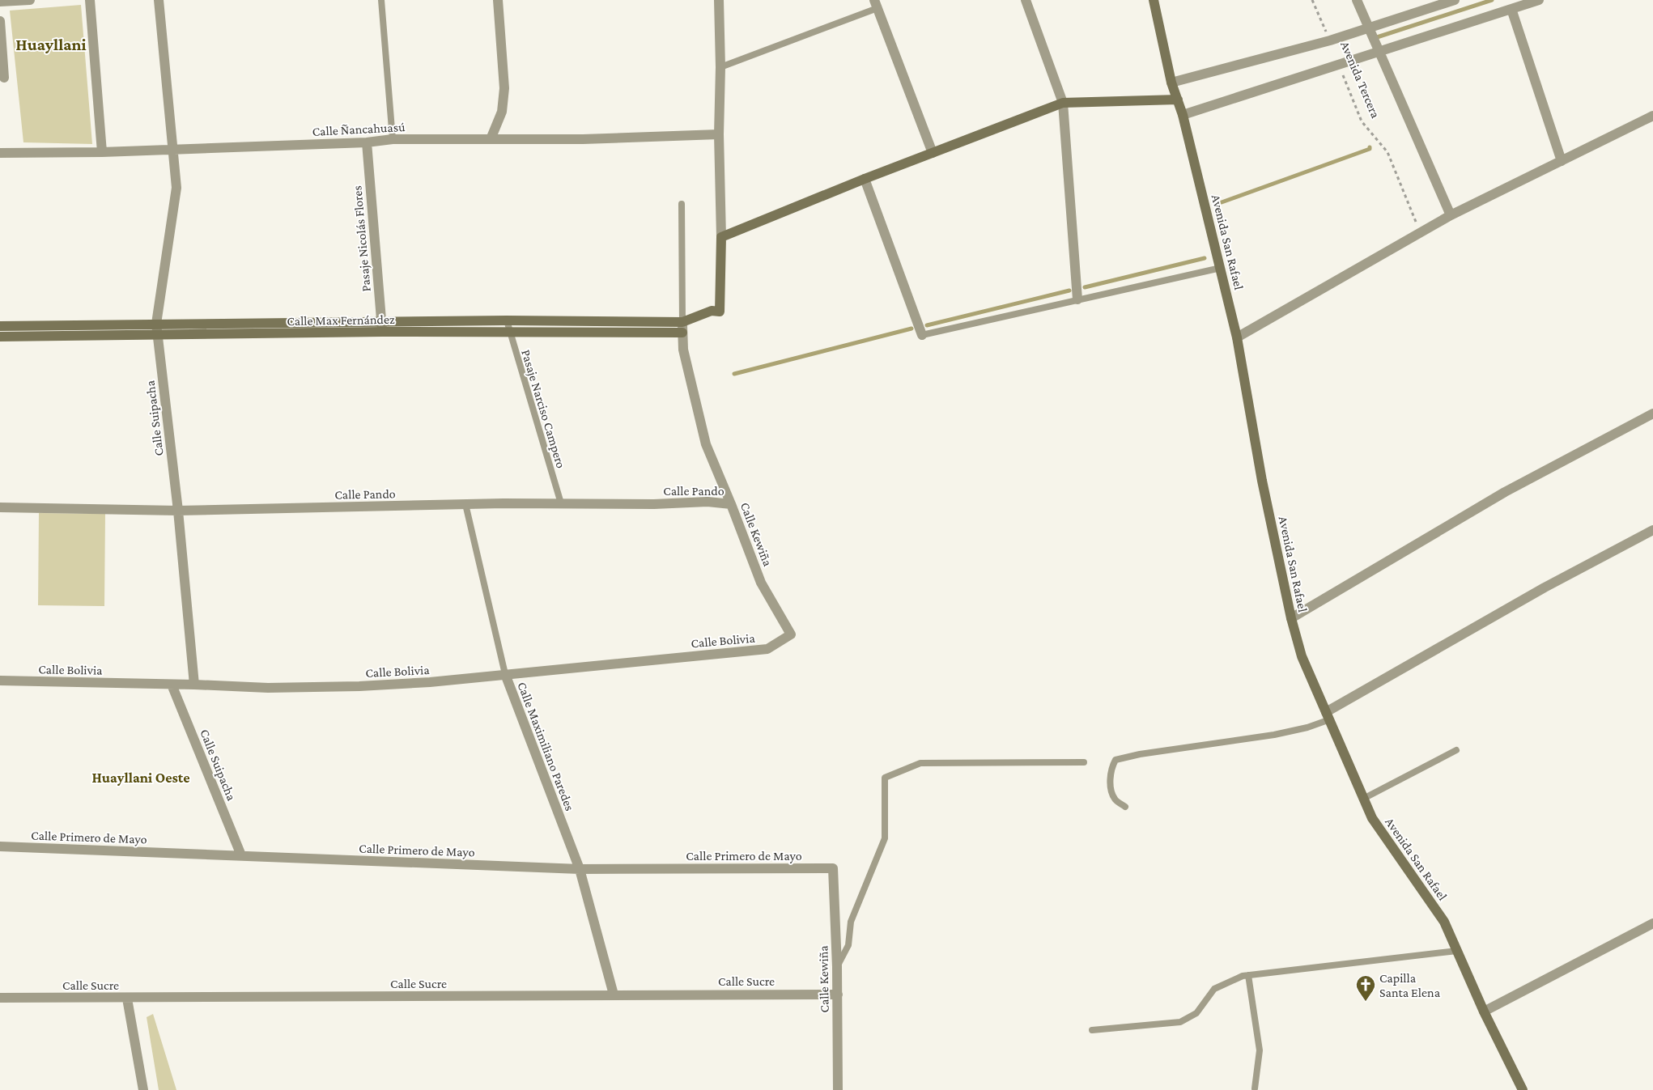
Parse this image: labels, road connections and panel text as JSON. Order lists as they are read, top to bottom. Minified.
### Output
{"streets":{"street":["Calle Ñancahuasú","Pasaje Nicolás Flores","Avenida San Rafael","Calle Max Fernández","Calle Suipacha","Calle Pando","Calle Kewiña","Calle Bolivia","Calle Maximiliano Paredes","Calle Primero de Mayo","Calle Sucre"],"lane":["Pasaje Narciso Campero"],"path":["Avenida Tercera"]},"crossings":[["Calle Ñancahuasú","Pasaje Nicolás Flores"],["Calle Ñancahuasú","Calle Suipacha"],["Pasaje Nicolás Flores","Calle Max Fernández"],["Calle Max Fernández","Pasaje Narciso Campero"],["Calle Max Fernández","Calle Suipacha"],["Calle Max Fernández","Calle Kewiña"],["Pasaje Narciso Campero","Calle Pando"],["Calle Suipacha","Calle Pando"],["Calle Suipacha","Calle Bolivia"],["Calle Suipacha","Calle Primero de Mayo"],["Calle Pando","Calle Kewiña"],["Calle Pando","Calle Maximiliano Paredes"],["Calle Kewiña","Calle Bolivia"],["Calle Kewiña","Calle Primero de Mayo"],["Calle Kewiña","Calle Sucre"],["Calle Bolivia","Calle Maximiliano Paredes"],["Calle Maximiliano Paredes","Calle Primero de Mayo"],["Calle Maximiliano Paredes","Calle Sucre"]],"districts":["Huayllani","Huayllani Oeste"],"places":{"church":["Capilla Santa Elena"]}}
